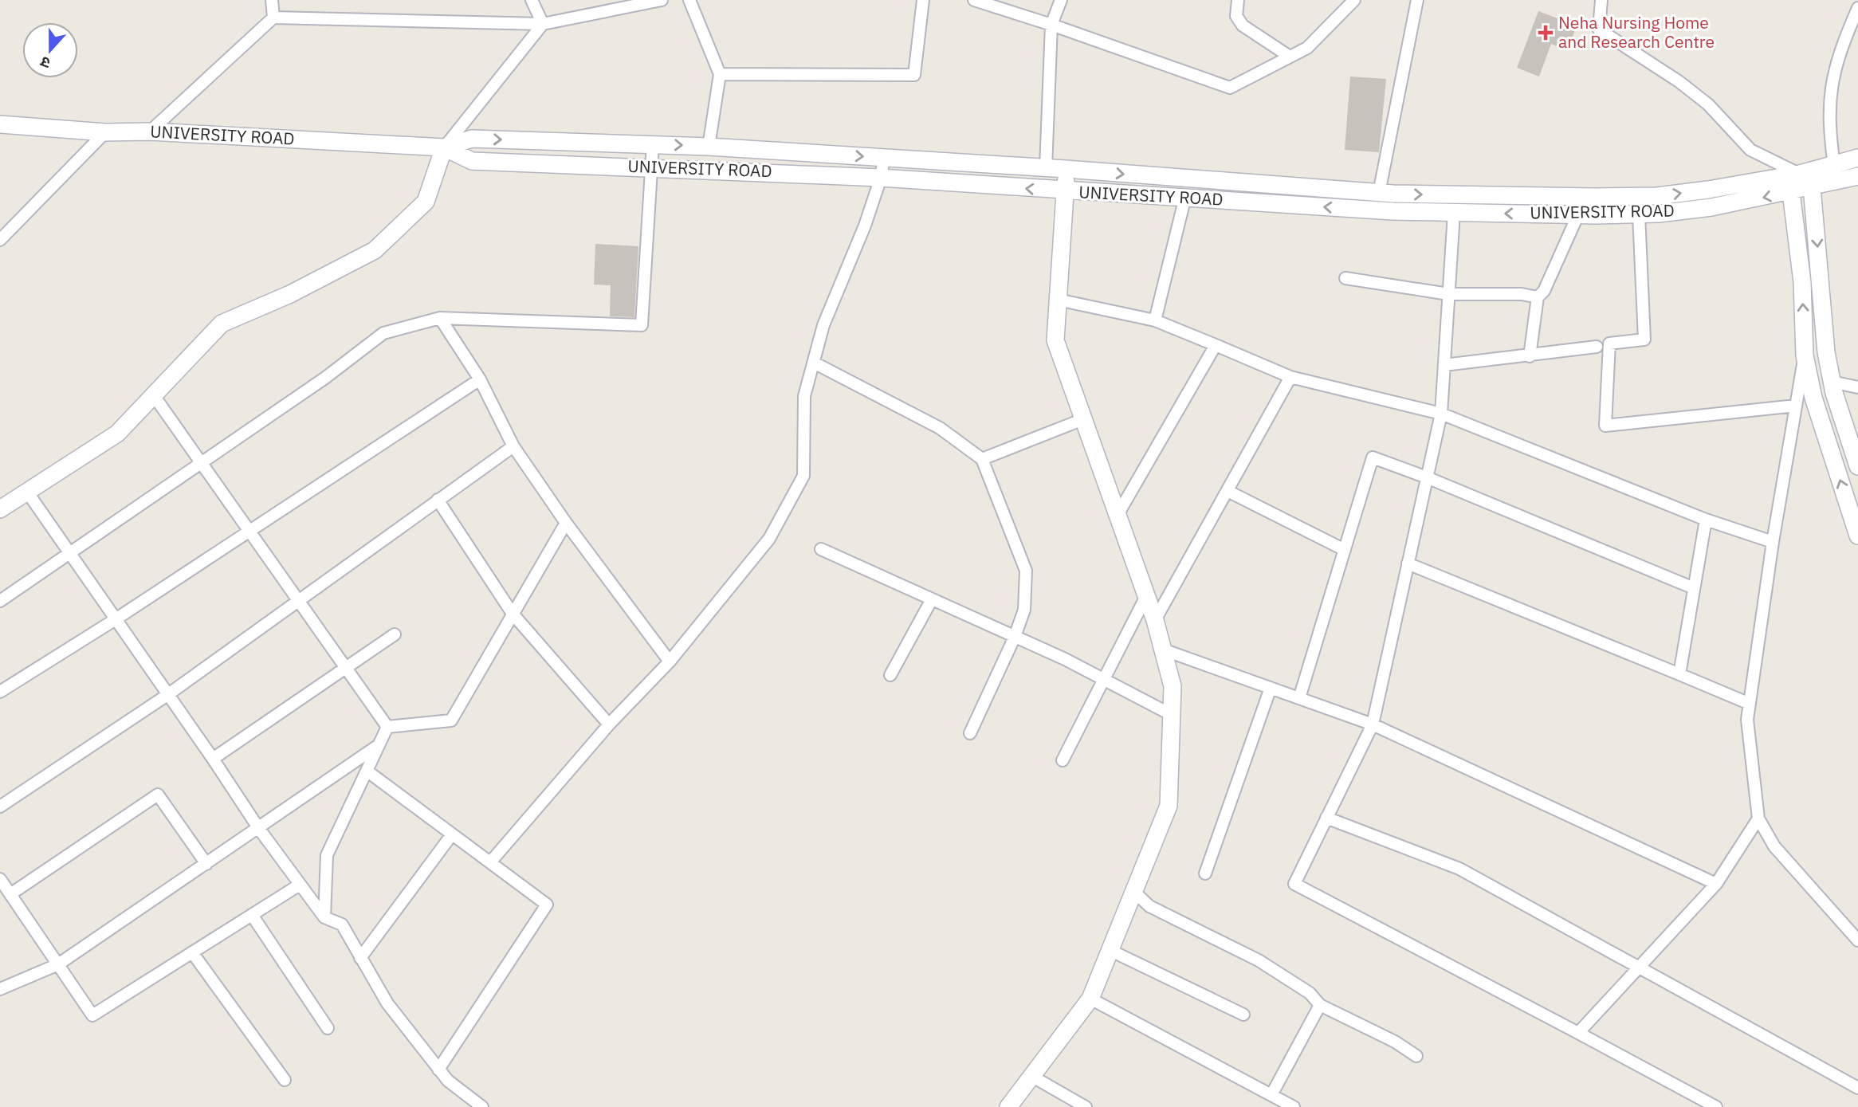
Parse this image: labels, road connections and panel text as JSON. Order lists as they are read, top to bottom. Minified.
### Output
{"streets":{"street":["UNIVERSITY ROAD"]},"places":{"health":["Neha Nursing Home and Research Centre"]},"north":"bottom"}
